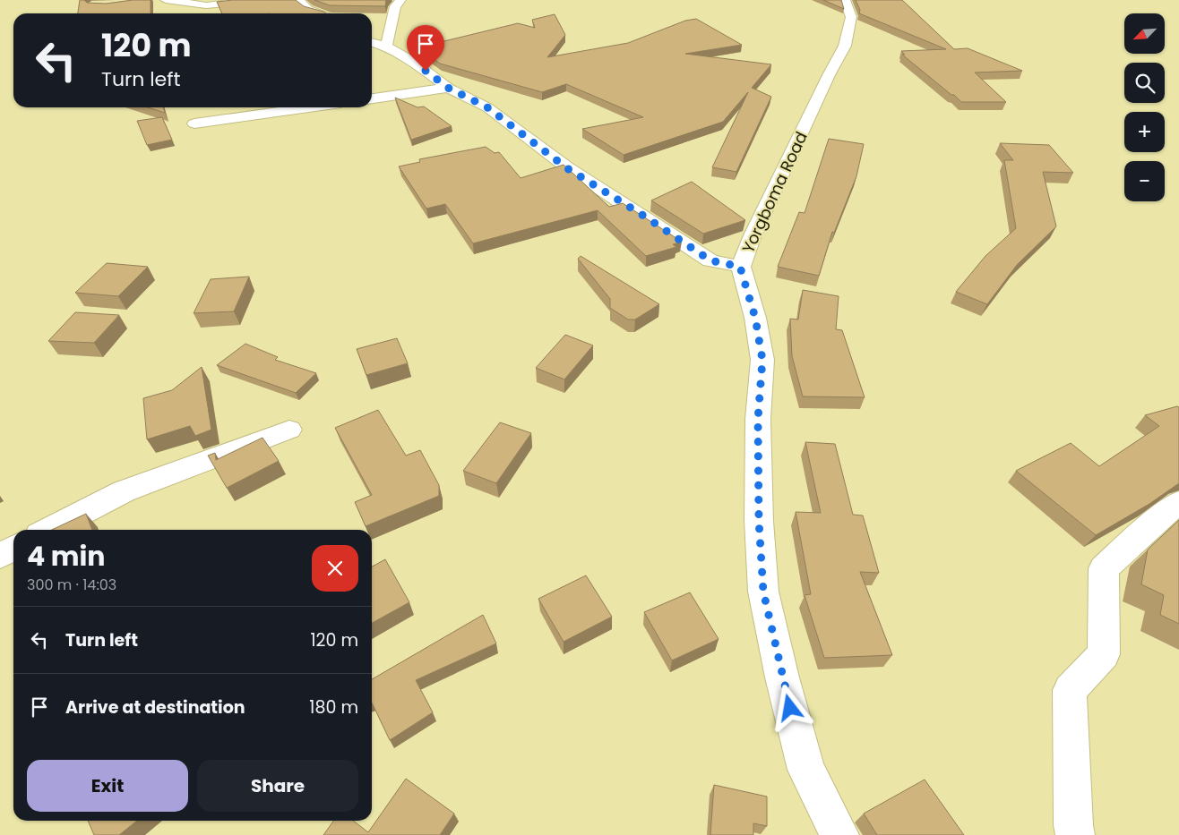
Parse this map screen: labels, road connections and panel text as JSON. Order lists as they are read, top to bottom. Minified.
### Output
{"streets":{"street":["Yorgboma Road"]},"north":"bottom left","page":{"map_buttons":["+","−"],"turn":["120 m","Turn left"],"heading":["4 min","300 m · 14:03"],"list":[{"name":"Turn left","value":"120 m"},{"name":"Arrive at destination","value":"180 m"}],"buttons":["Exit","Share"]}}
